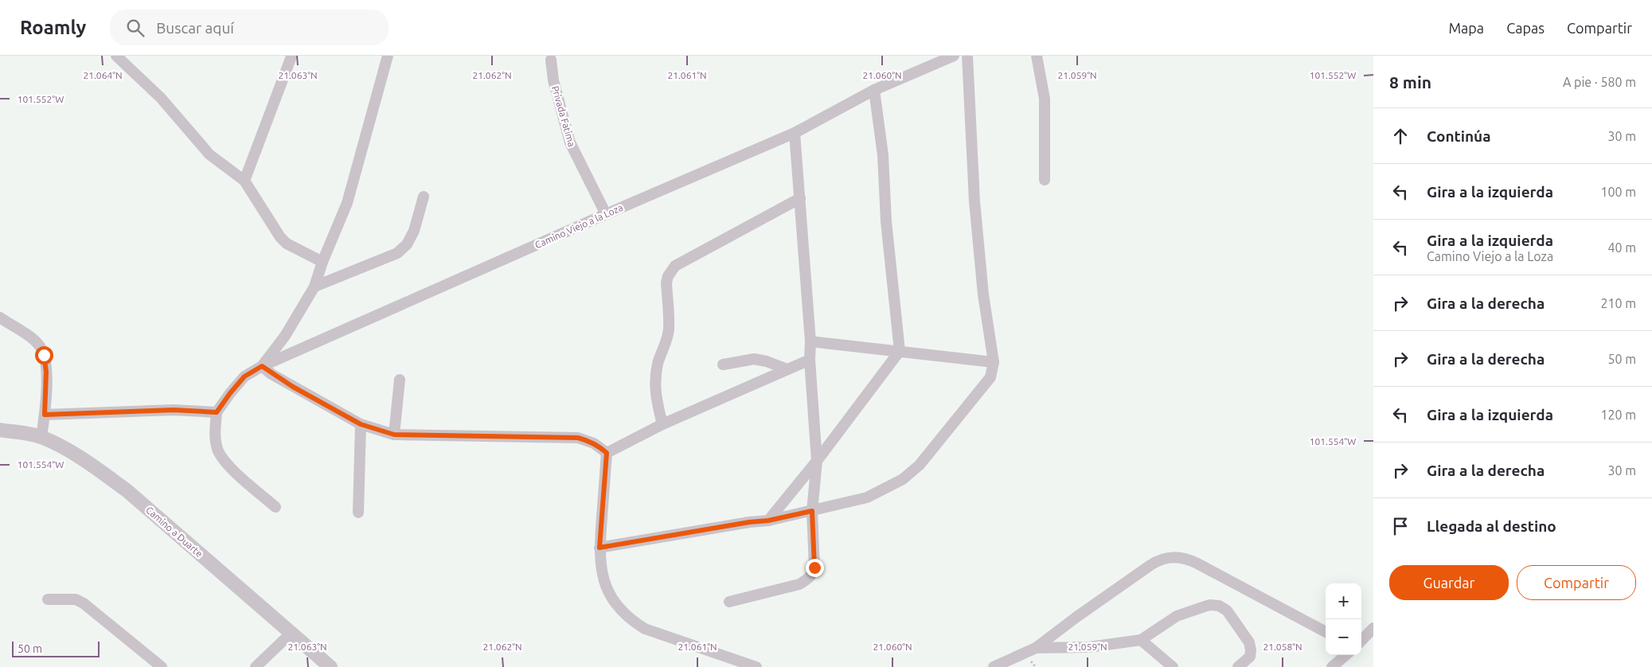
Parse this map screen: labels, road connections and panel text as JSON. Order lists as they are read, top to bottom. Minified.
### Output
{"streets":{"street":["Privada Fatima","Camino Viejo a la Loza","Camino a Duarte"]},"crossings":[["Privada Fatima","Camino Viejo a la Loza"]],"scale_bar":"50 m","page":{"header":"Roamly","search":"Buscar aquí","nav":["Mapa","Capas","Compartir"],"heading":["8 min","A pie · 580 m"],"list":[["Continúa","30 m"],["Gira a la izquierda","100 m"],["Gira a la izquierda","Camino Viejo a la Loza","40 m"],["Gira a la derecha","210 m"],["Gira a la derecha","50 m"],["Gira a la izquierda","120 m"],["Gira a la derecha","30 m"],"Llegada al destino"],"buttons":["Guardar","Compartir"],"map_buttons":["+","−"],"scale":"50 m"},"coordinates":["101.552°W","21.064°N","21.063°N","21.062°N","21.061°N","21.060°N","21.059°N","101.554°W","21.058°N"]}
